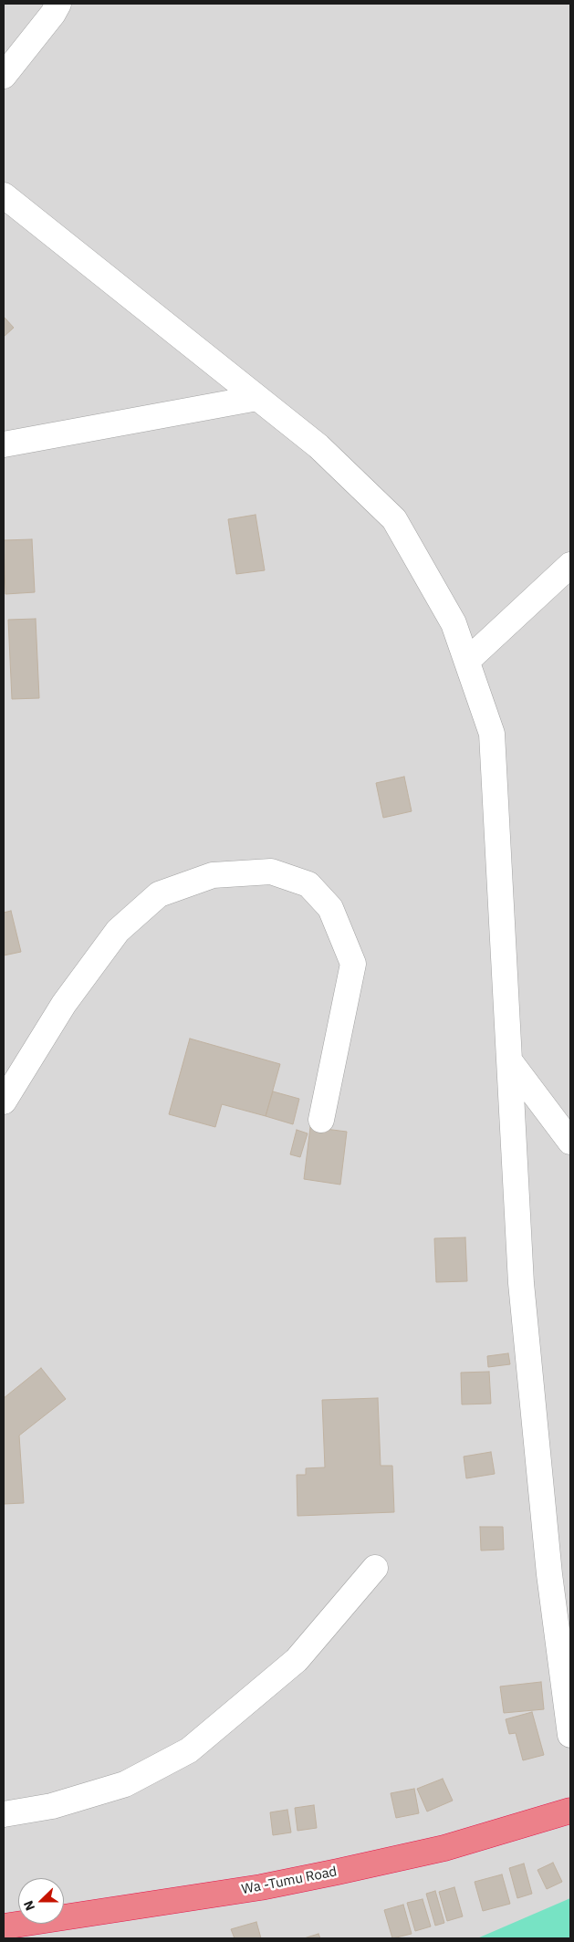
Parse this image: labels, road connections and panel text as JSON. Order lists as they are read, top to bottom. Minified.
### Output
{"streets":{"highway":["Wa -Tumu Road"]},"north":"left"}
